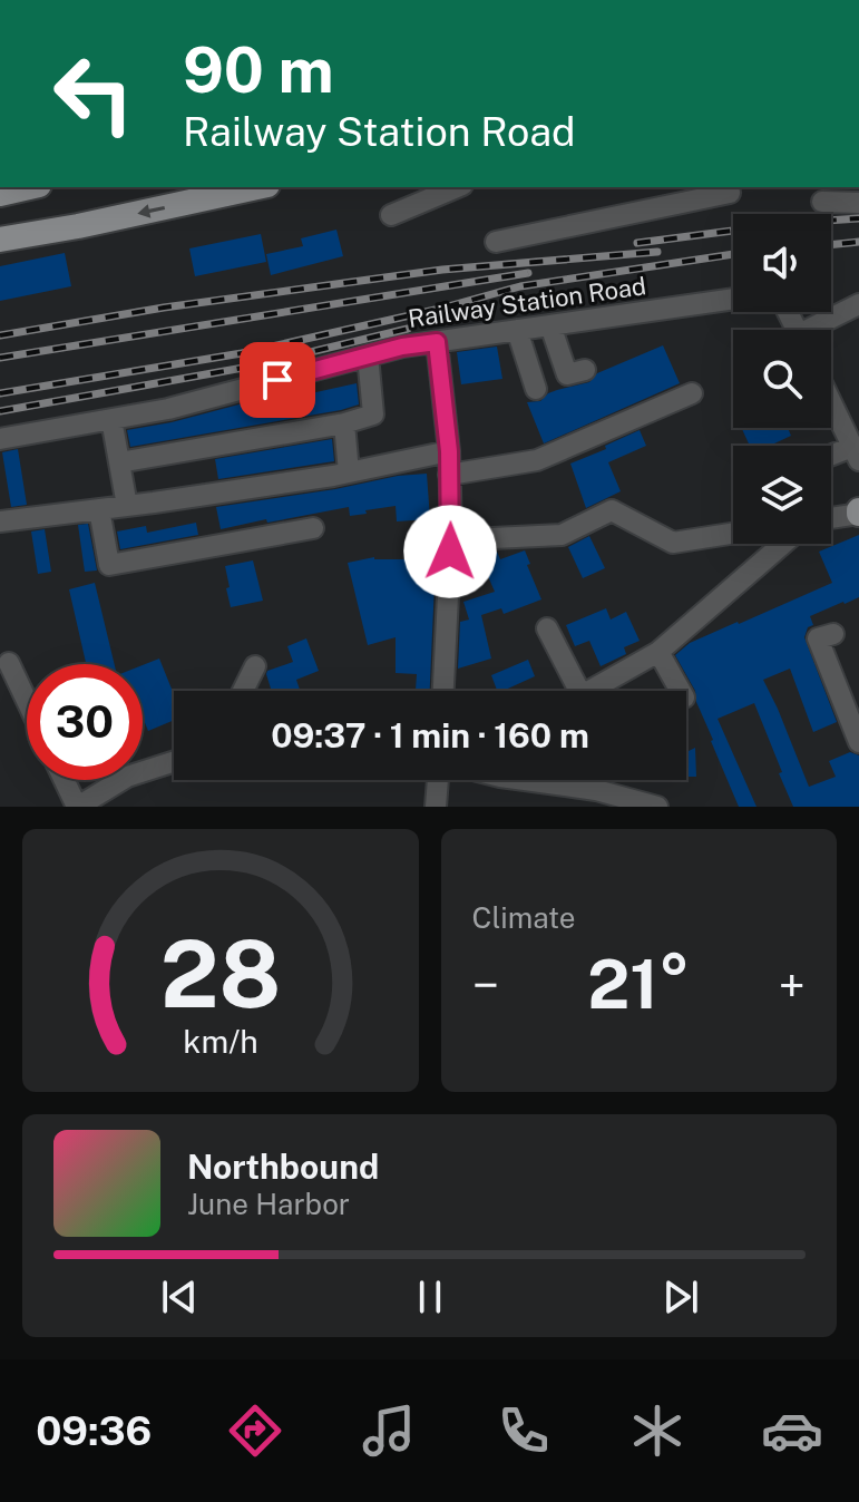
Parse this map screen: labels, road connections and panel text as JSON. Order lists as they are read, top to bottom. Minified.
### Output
{"streets":{"street":["Railway Station Road"]},"page":{"turn":["90 m","Railway Station Road"],"limit":"30","trip":"09:37 · 1 min · 160 m","tile":"Climate","heat":["−","21°","+"],"song":["Northbound","June Harbor"],"tabs":"09:36","gauge":["28","km/h"]}}
